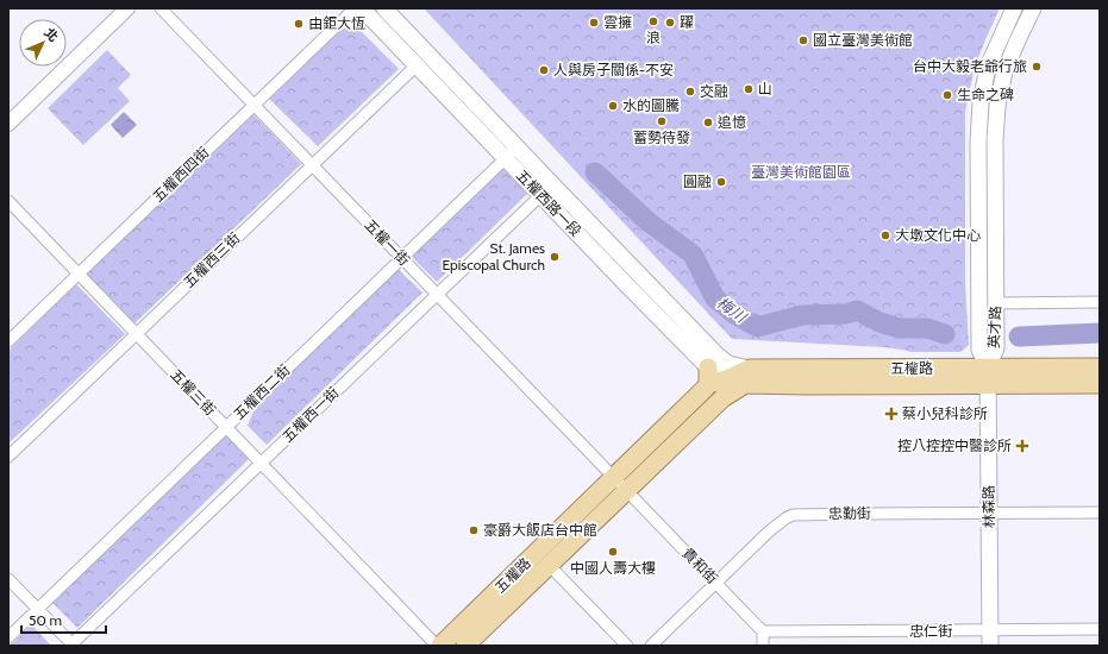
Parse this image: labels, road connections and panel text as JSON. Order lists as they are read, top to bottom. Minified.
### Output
{"streets":{"main road":["五權西路一段","英才路","五權路","林森路"],"street":["五權西四街","五權一街","五權西三街","五權三街","五權西二街","五權西一街","忠勤街","貴和街","忠仁街"]},"crossings":[["五權西四街","五權一街"],["五權西四街","五權三街"],["五權西路一段","五權西三街"],["五權西路一段","五權路"],["五權西路一段","五權西二街"],["五權西路一段","五權西一街"],["五權一街","五權西三街"],["五權一街","五權路"],["五權一街","五權西二街"],["五權一街","五權西一街"],["五權一街","貴和街"],["五權西三街","五權三街"],["英才路","五權路"],["英才路","林森路"],["五權路","五權三街"],["五權路","林森路"],["五權路","貴和街"],["五權三街","五權西二街"],["五權三街","五權西一街"],["林森路","忠勤街"],["林森路","忠仁街"],["忠勤街","貴和街"],["貴和街","忠仁街"]],"water":["梅川"],"parks":["臺灣美術館園區"],"places":{"other":["浪","雲擁","躍","由鉅大恆","國立臺灣美術館","台中大毅老爺行旅","人與房子關係-不安","山","交融","生命之碑","水的圖騰","蓄勢待發","追憶","圓融","大墩文化中心","St. James Episcopal Church","豪爵大飯店台中館","中國人壽大樓"],"health":["蔡小兒科診所","控八控控中醫診所"]},"scale_bar":"50 m","north":"top right"}
